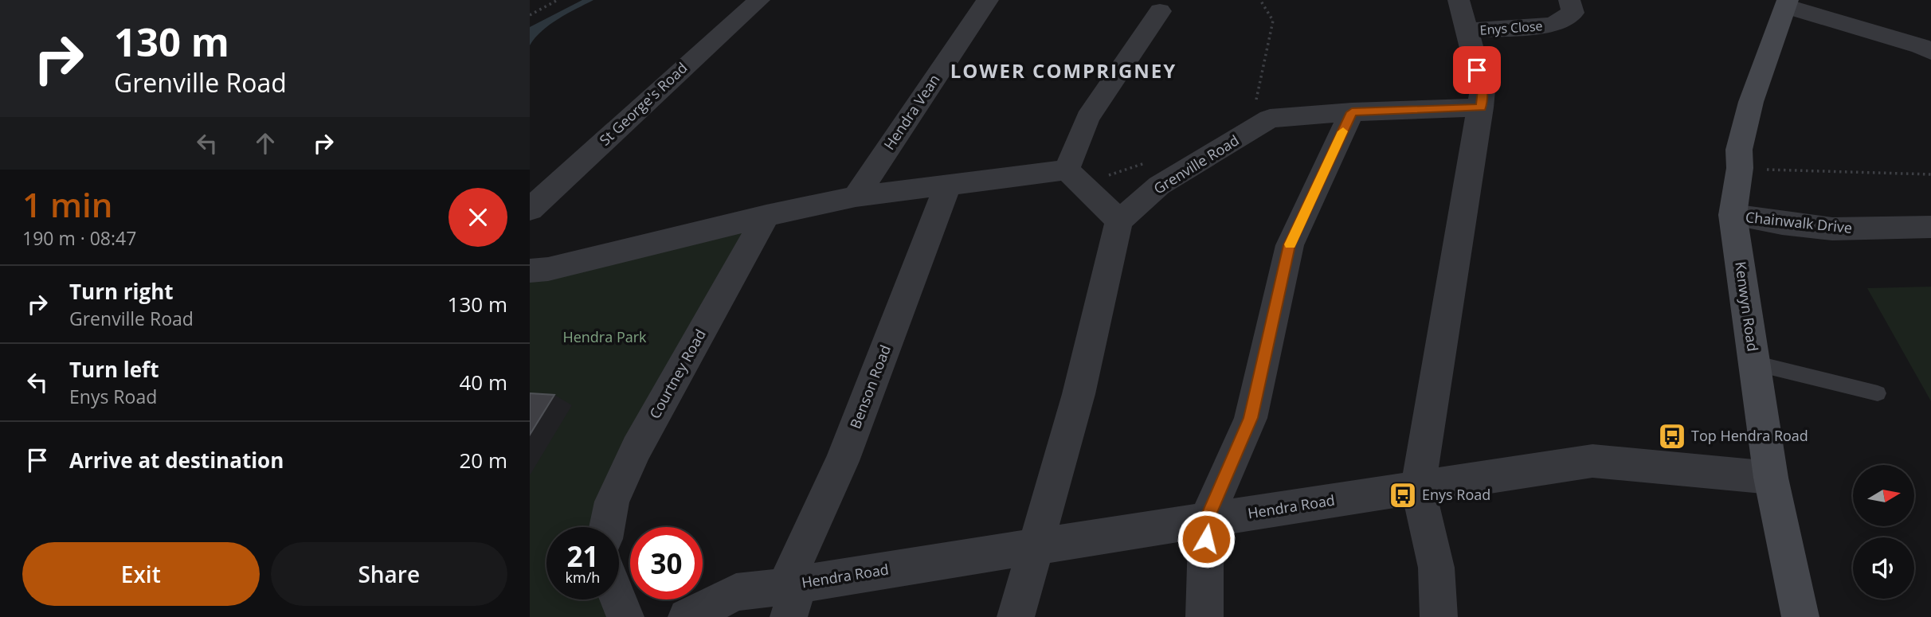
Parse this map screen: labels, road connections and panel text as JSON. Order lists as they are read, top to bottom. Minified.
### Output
{"streets":{"main road":["Kenwyn Road"],"street":["Enys Close","St George's Road","Hendra Vean","Grenville Road","Chainwalk Drive","Courtney Road","Benson Road","Hendra Road"]},"crossings":[["Chainwalk Drive","Kenwyn Road"],["Kenwyn Road","Hendra Road"],["Benson Road","Hendra Road"]],"districts":["LOWER COMPRIGNEY"],"parks":["Hendra Park"],"places":{"bus stop":["Top Hendra Road","Enys Road"]},"north":"right","page":{"turn":["130 m","Grenville Road"],"heading":["1 min","190 m · 08:47"],"list":[{"name":"Turn right","note":"Grenville Road","value":"130 m"},{"name":"Turn left","note":"Enys Road","value":"40 m"},{"name":"Arrive at destination","value":"20 m"}],"speed":"21 km/h","limit":"30","buttons":["Exit","Share"]}}
